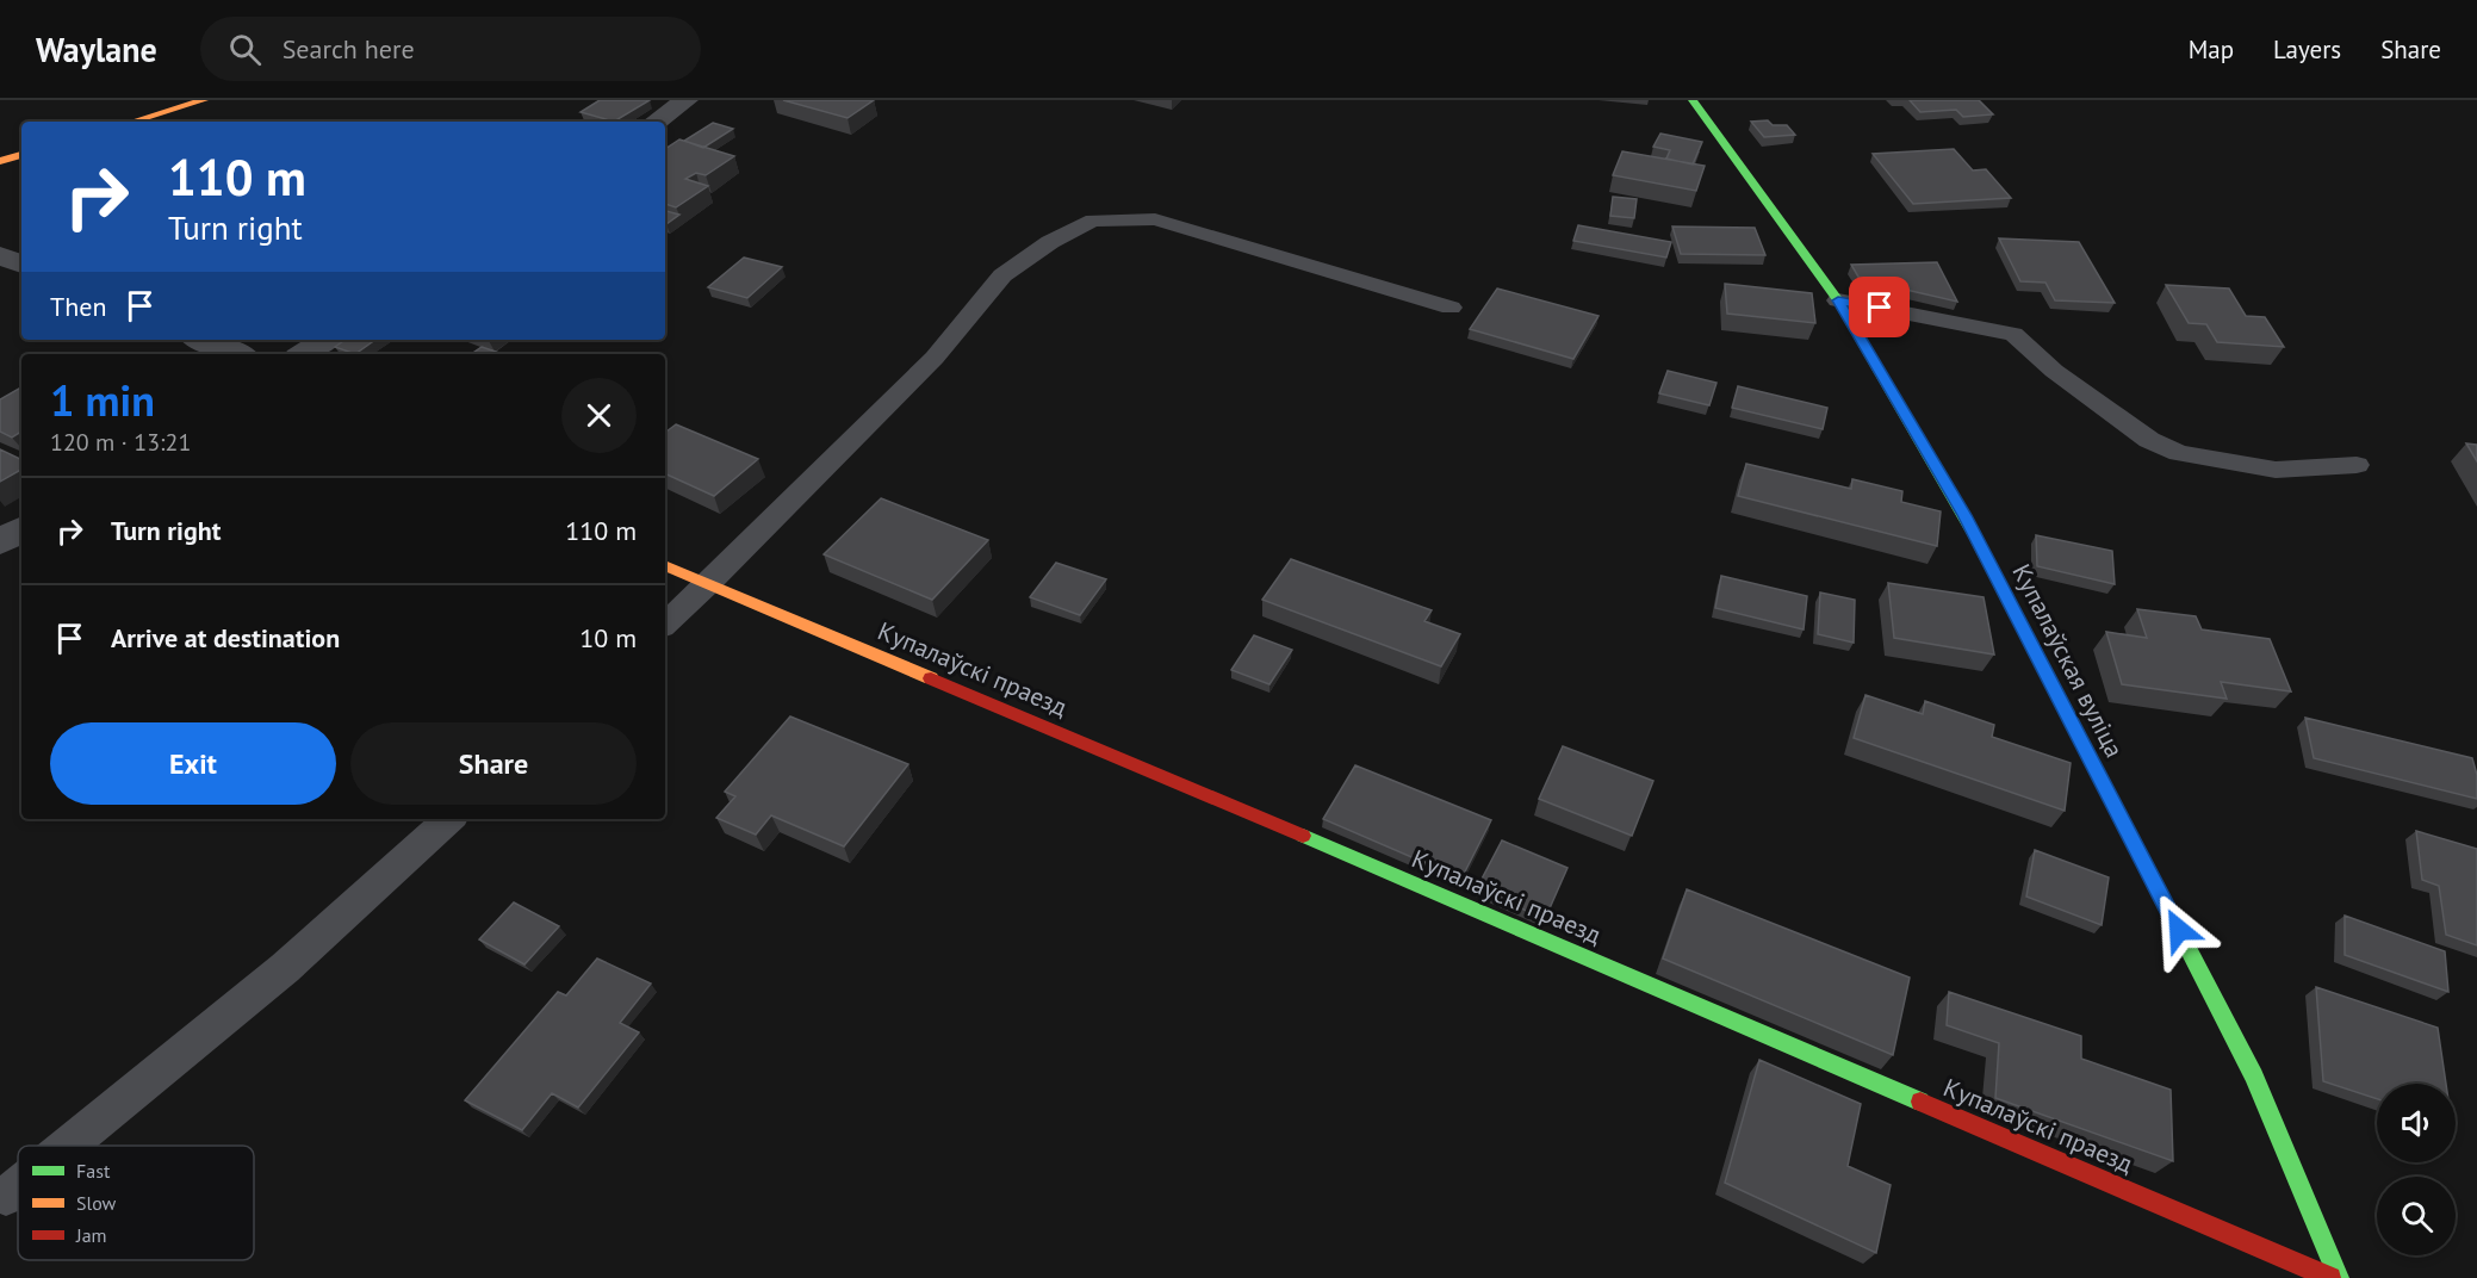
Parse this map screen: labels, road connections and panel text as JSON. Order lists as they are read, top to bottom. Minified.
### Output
{"streets":{"street":["Купалаўская вуліца","Купалаўскі праезд"]},"legend":["Fast","Slow","Jam"],"page":{"header":"Waylane","search":"Search here","nav":["Map","Layers","Share"],"turn":["110 m","Turn right"],"then":"Then","heading":["1 min","120 m · 13:21"],"list":[{"name":"Turn right","value":"110 m"},{"name":"Arrive at destination","value":"10 m"}],"buttons":["Exit","Share"]}}
